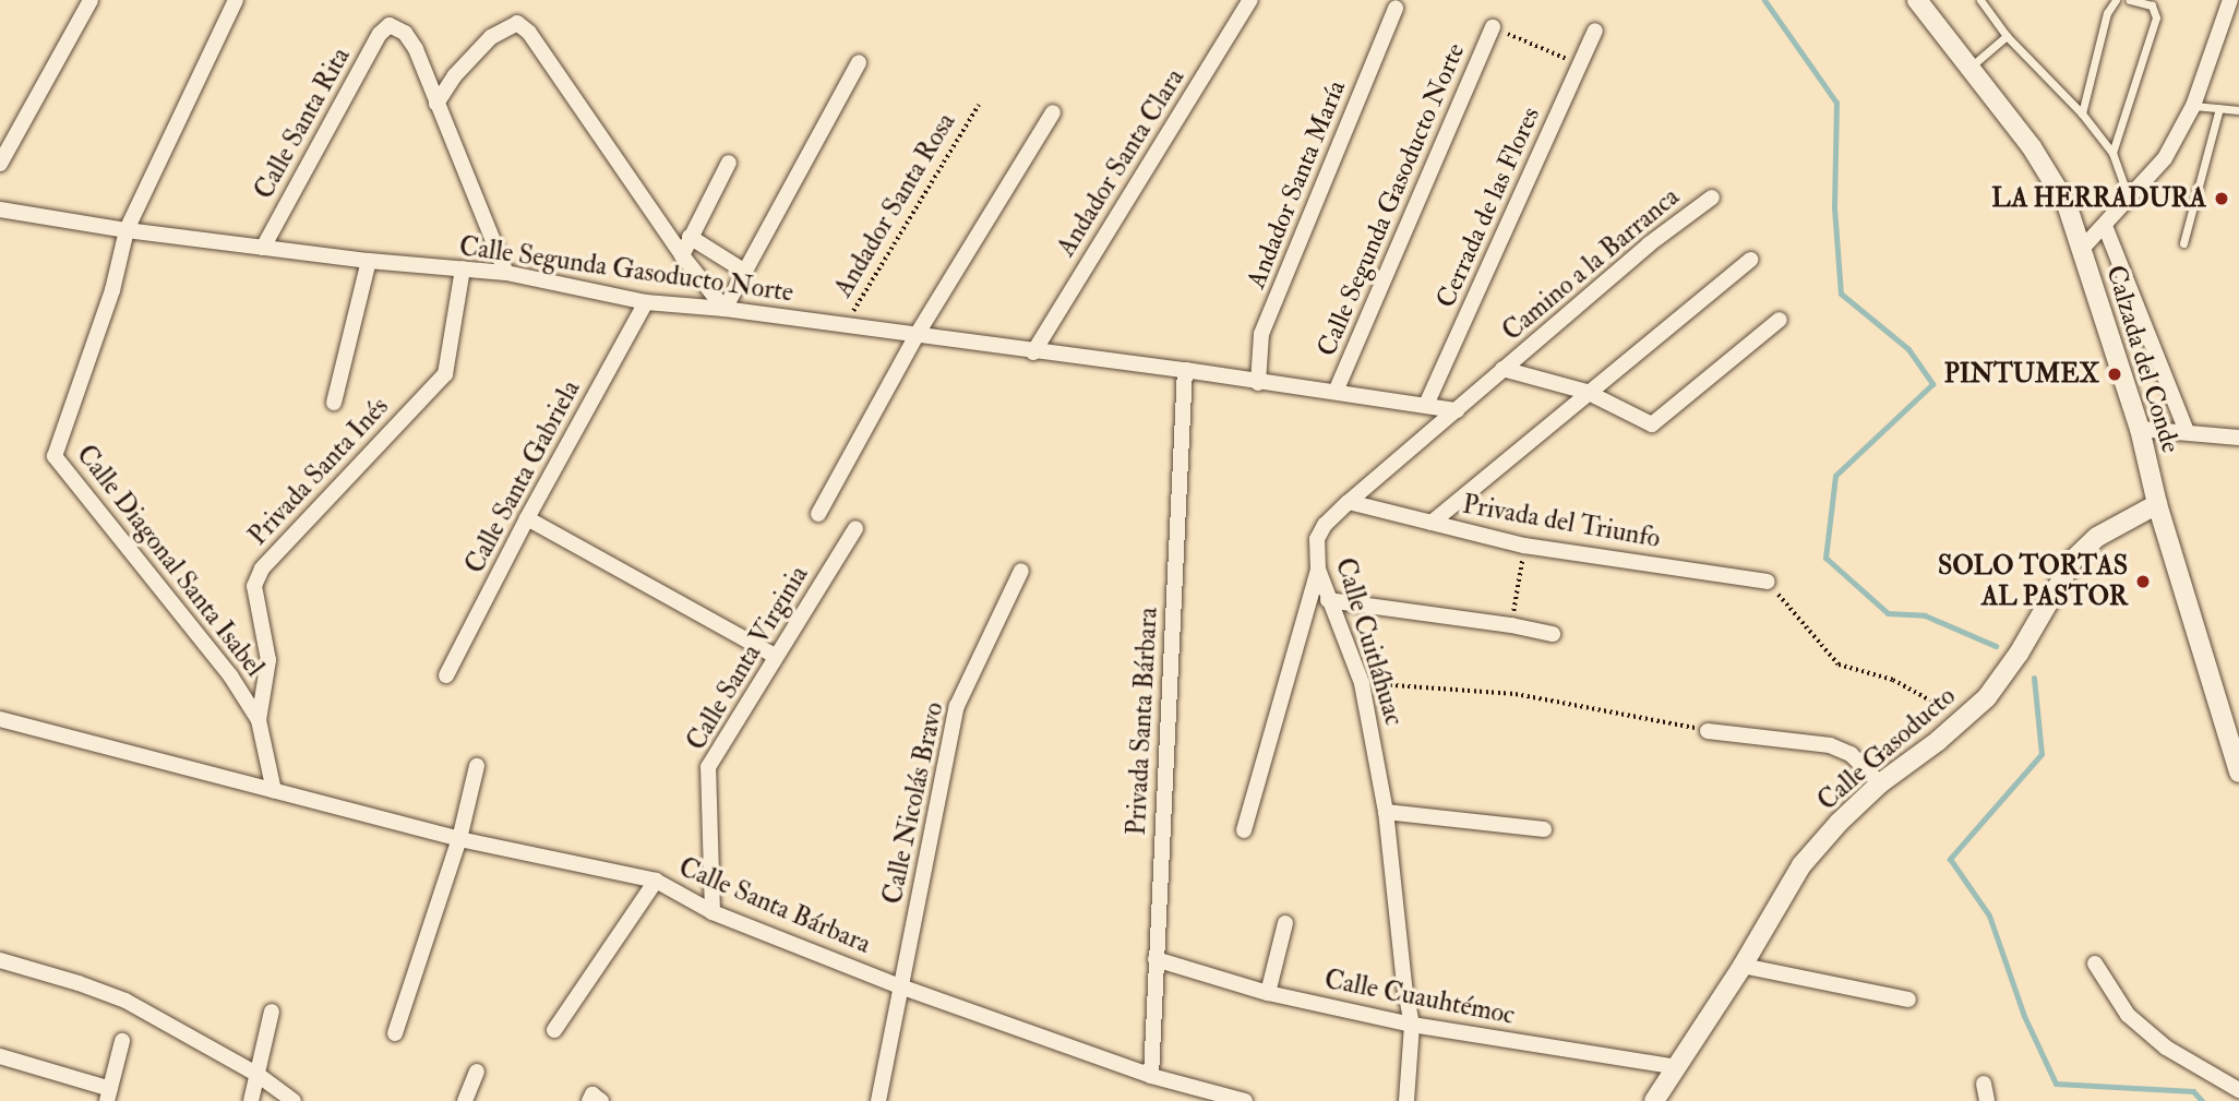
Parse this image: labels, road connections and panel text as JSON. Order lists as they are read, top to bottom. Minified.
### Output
{"streets":{"street":["Calle Santa Rita","Andador Santa Clara","Andador Santa María","Calle Segunda Gasoducto Norte","Cerrada de las Flores","Camino a la Barranca","Calzada del Conde","Privada Santa Inés","Calle Santa Gabriela","Privada del Triunfo","Calle Diagonal Santa Isabel","Calle Cuitláhuac","Calle Santa Virginia","Privada Santa Bárbara","Calle Gasoducto","Calle Nicolás Bravo","Calle Santa Bárbara","Calle Cuauhtémoc"],"path":["Andador Santa Rosa"]},"crossings":[["Calle Santa Rita","Calle Segunda Gasoducto Norte"],["Andador Santa Clara","Calle Segunda Gasoducto Norte"],["Andador Santa María","Calle Segunda Gasoducto Norte"],["Calle Segunda Gasoducto Norte","Andador Santa Rosa"],["Calle Segunda Gasoducto Norte","Cerrada de las Flores"],["Calle Segunda Gasoducto Norte","Privada Santa Inés"],["Calle Segunda Gasoducto Norte","Calle Santa Gabriela"],["Calle Segunda Gasoducto Norte","Calle Diagonal Santa Isabel"],["Calle Segunda Gasoducto Norte","Calle Cuitláhuac"],["Calle Segunda Gasoducto Norte","Privada Santa Bárbara"],["Camino a la Barranca","Calle Cuitláhuac"],["Calzada del Conde","Calle Gasoducto"],["Privada Santa Inés","Calle Diagonal Santa Isabel"],["Privada del Triunfo","Calle Cuitláhuac"],["Calle Diagonal Santa Isabel","Calle Santa Bárbara"],["Calle Cuitláhuac","Calle Cuauhtémoc"],["Calle Santa Virginia","Calle Santa Bárbara"],["Privada Santa Bárbara","Calle Santa Bárbara"],["Privada Santa Bárbara","Calle Cuauhtémoc"],["Calle Gasoducto","Calle Cuauhtémoc"],["Calle Nicolás Bravo","Calle Santa Bárbara"]],"places":["LA HERRADURA","PINTUMEX","SOLO TORTAS AL PASTOR"]}
